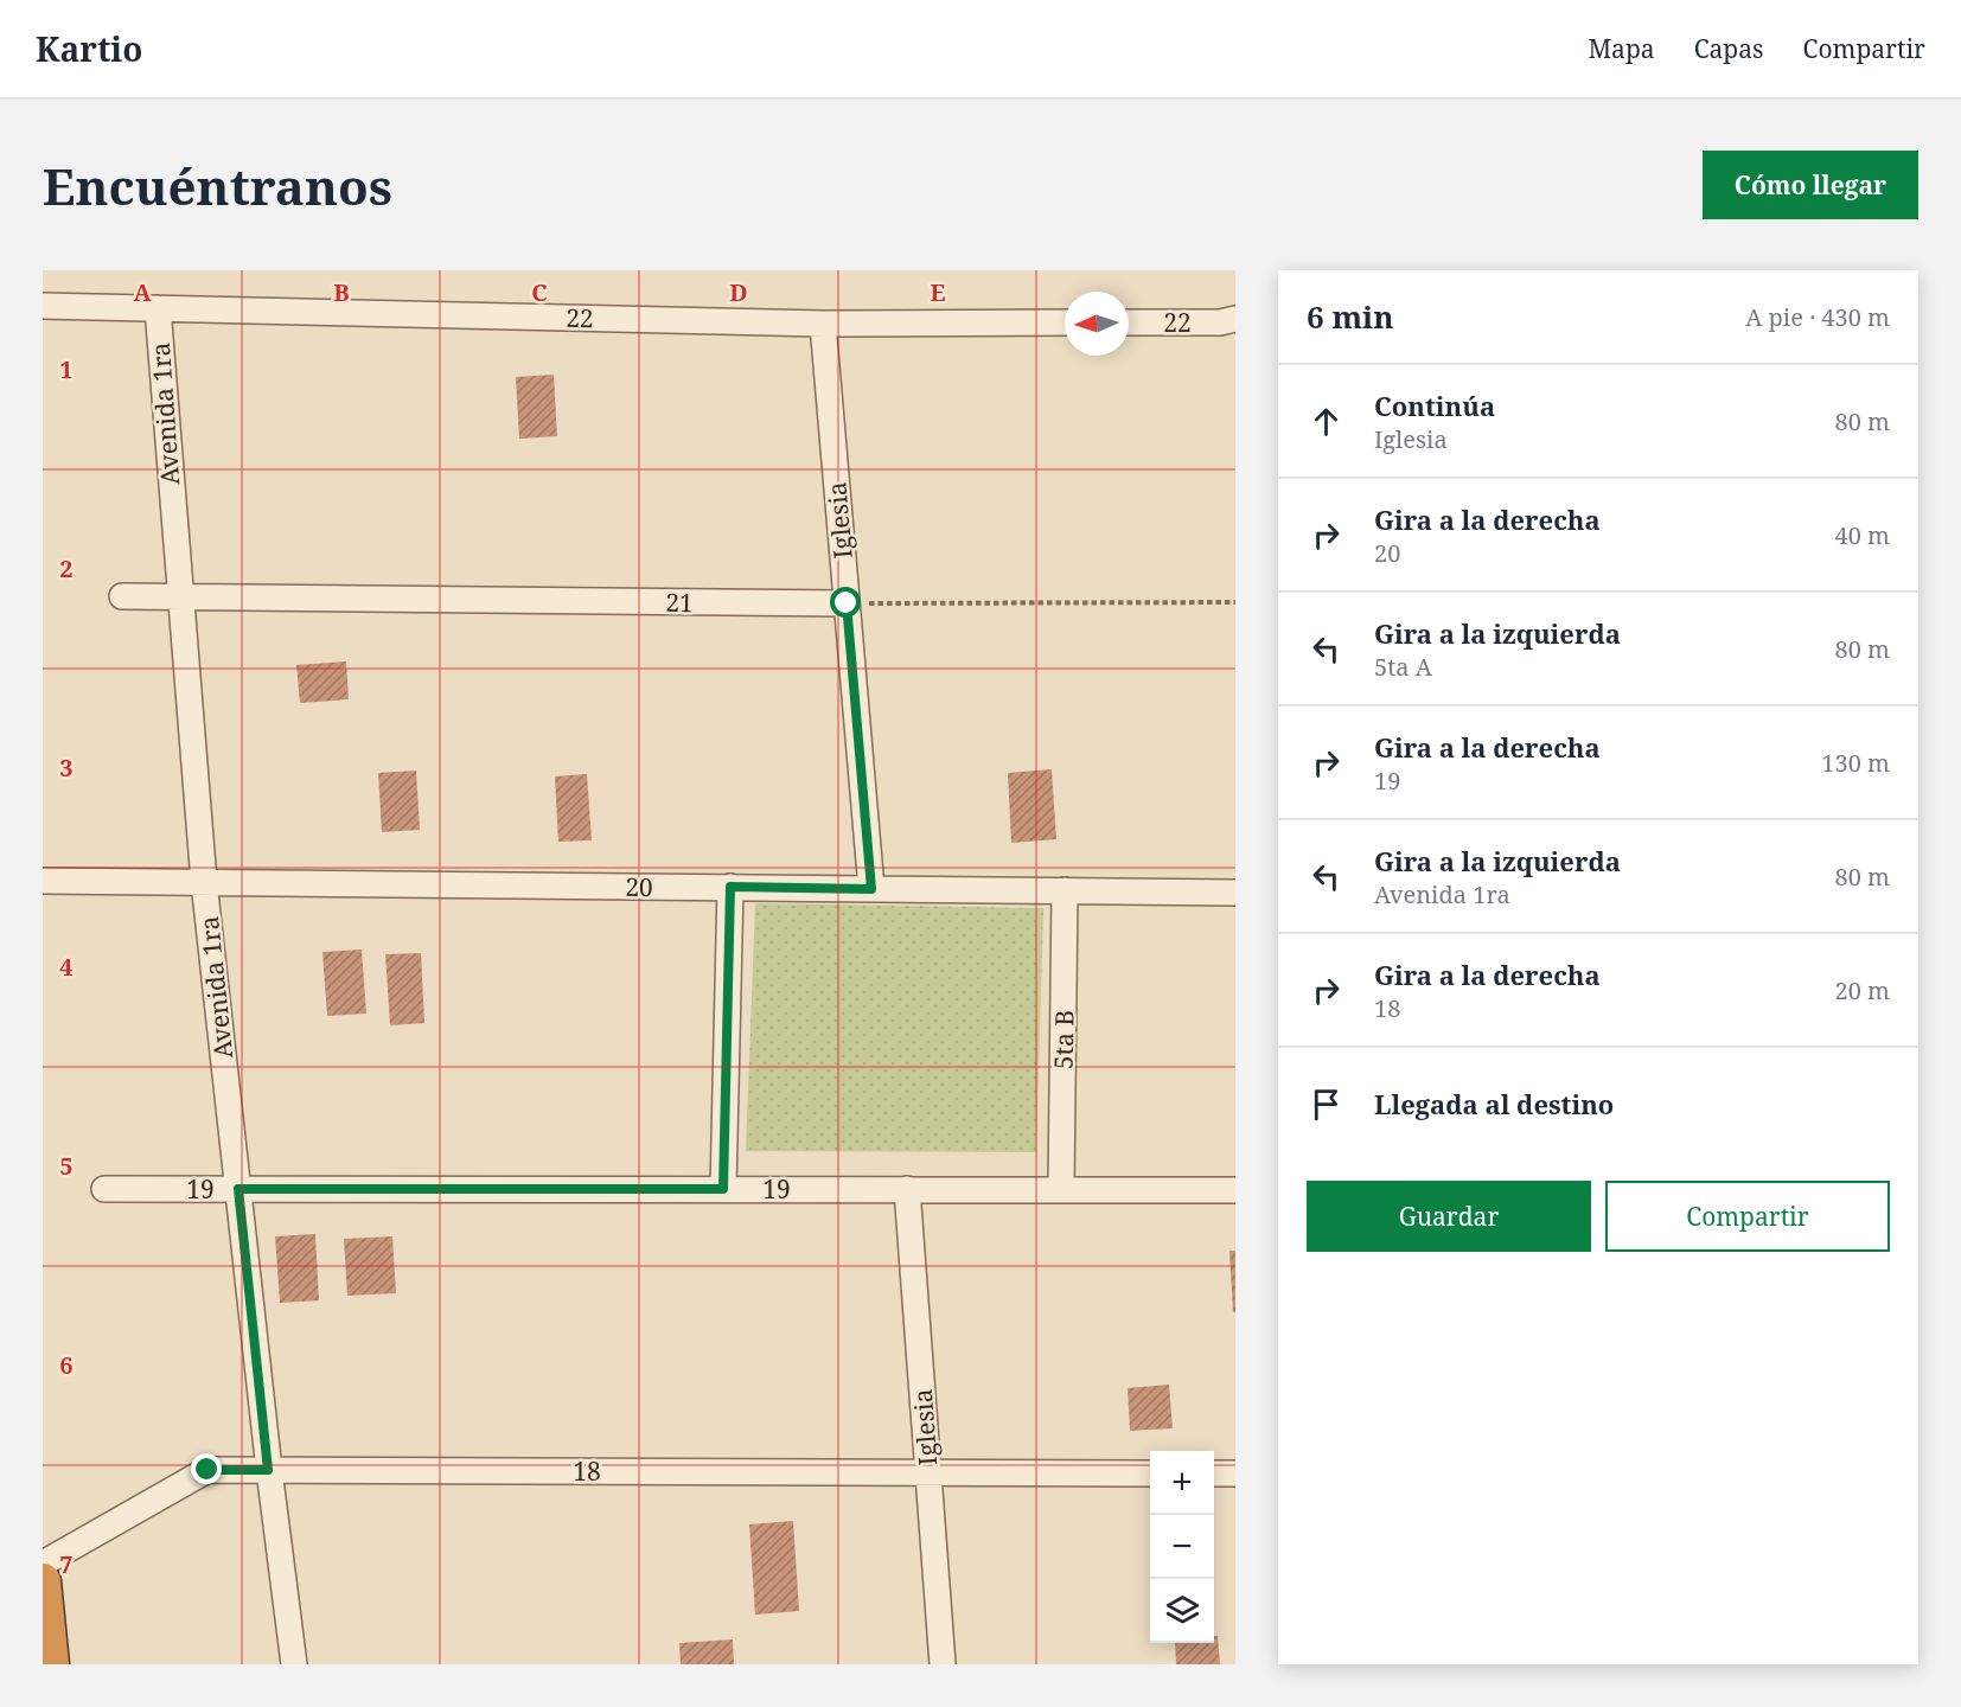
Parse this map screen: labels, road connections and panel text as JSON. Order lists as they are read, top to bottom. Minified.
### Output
{"streets":{"street":["22","Avenida 1ra","Iglesia","21","20","5ta B","19","18"]},"crossings":[["22","Avenida 1ra"],["22","Iglesia"],["Avenida 1ra","21"],["Avenida 1ra","20"],["Avenida 1ra","19"],["Avenida 1ra","18"],["Iglesia","21"],["Iglesia","20"],["Iglesia","19"],["Iglesia","18"],["20","5ta B"],["5ta B","19"]],"north":"left","page":{"header":"Kartio","nav":["Mapa","Capas","Compartir"],"buttons":["Cómo llegar",["Guardar","Compartir"]],"title":"Encuéntranos","heading":["6 min","A pie · 430 m"],"list":[["Continúa","Iglesia","80 m"],["Gira a la derecha","20","40 m"],["Gira a la izquierda","5ta A","80 m"],["Gira a la derecha","19","130 m"],["Gira a la izquierda","Avenida 1ra","80 m"],["Gira a la derecha","18","20 m"],"Llegada al destino"],"map_buttons":["+","−"]},"grid":{"columns":["A","B","C","D","E"],"rows":["1","2","3","4","5","6","7"]}}
